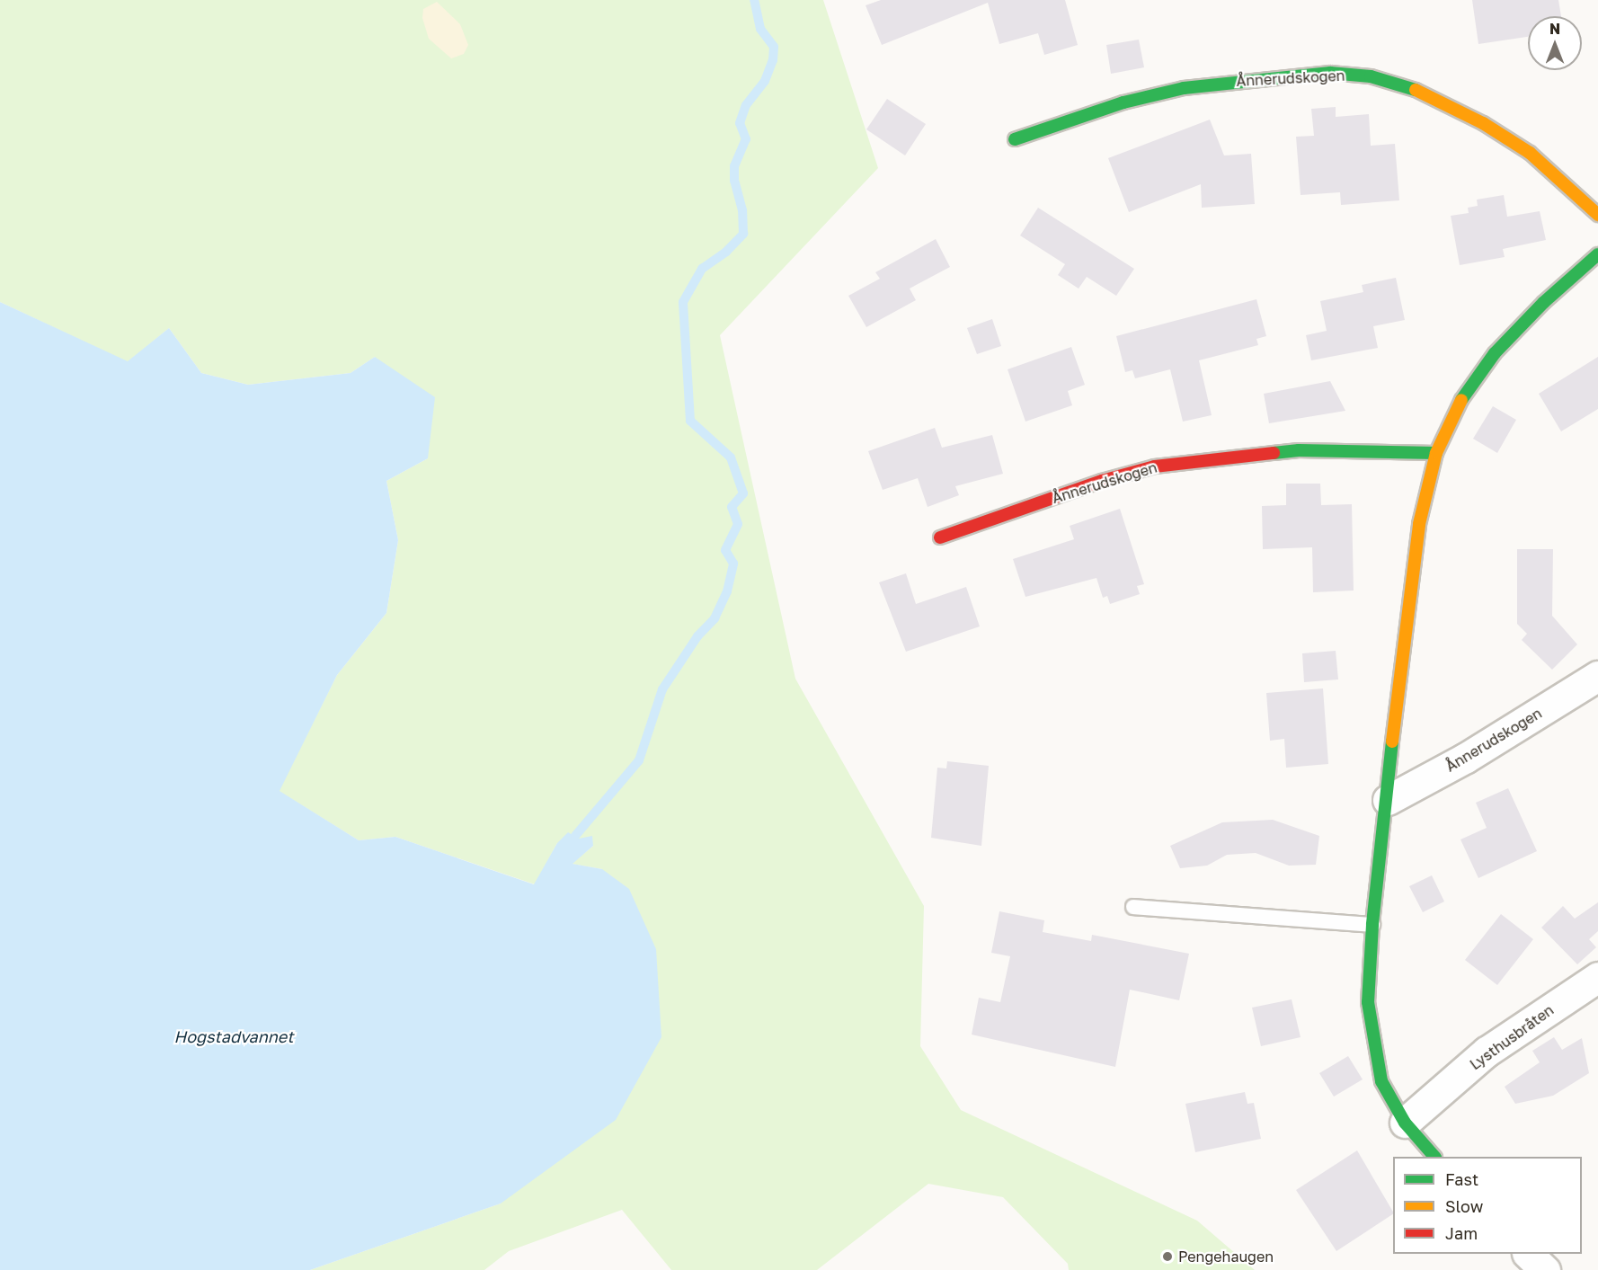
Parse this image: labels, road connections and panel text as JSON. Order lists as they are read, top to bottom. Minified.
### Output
{"streets":{"street":["Ånnerudskogen","Lysthusbråten"]},"water":["Hogstadvannet"],"places":["Pengehaugen"],"legend":["Fast","Slow","Jam"],"north":"top"}
